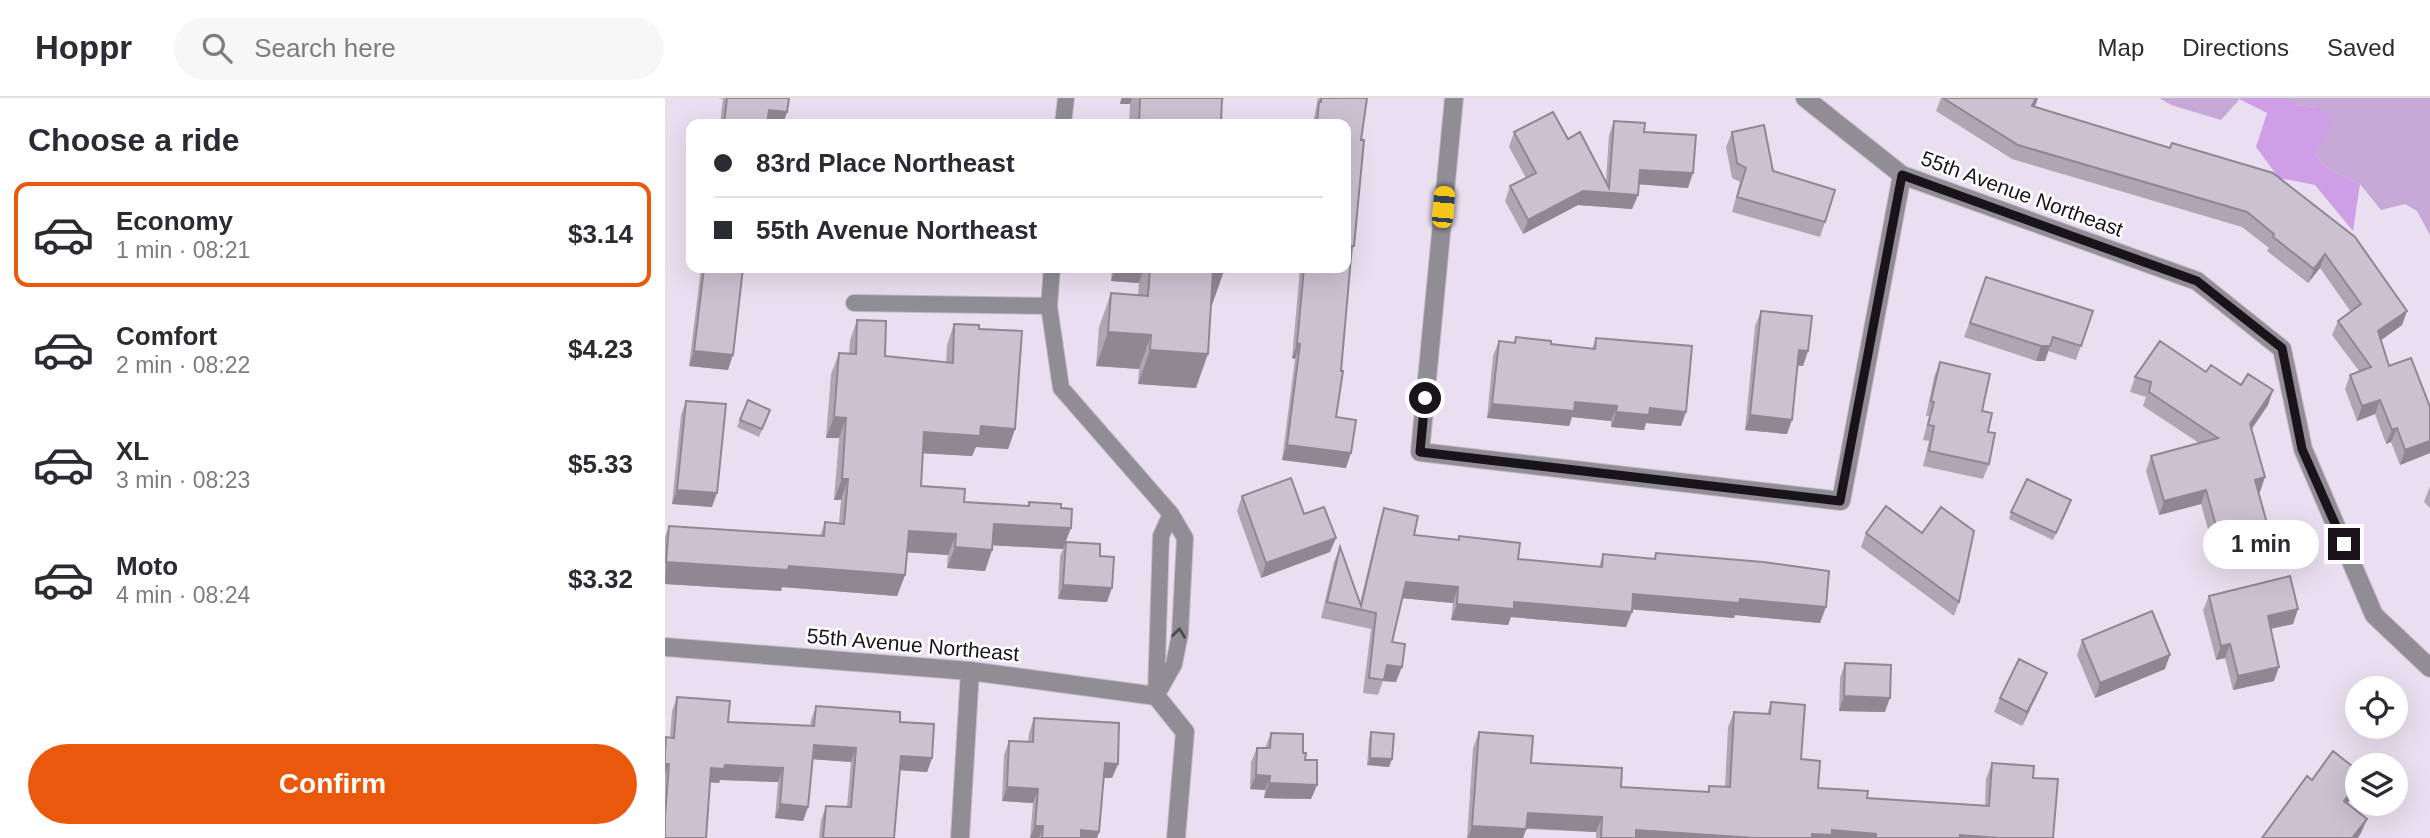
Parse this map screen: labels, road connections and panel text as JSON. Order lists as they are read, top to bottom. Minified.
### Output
{"streets":{"street":["55th Avenue Northeast"]},"page":{"header":"Hoppr","search":"Search here","nav":["Map","Directions","Saved"],"heading":"Choose a ride","banner":["83rd Place Northeast","55th Avenue Northeast"],"list":[{"name":"Economy","note":"1 min · 08:21","value":"$3.14"},{"name":"Comfort","note":"2 min · 08:22","value":"$4.23"},{"name":"XL","note":"3 min · 08:23","value":"$5.33"},{"name":"Moto","note":"4 min · 08:24","value":"$3.32"}],"bubble":"1 min","buttons":"Confirm"}}
